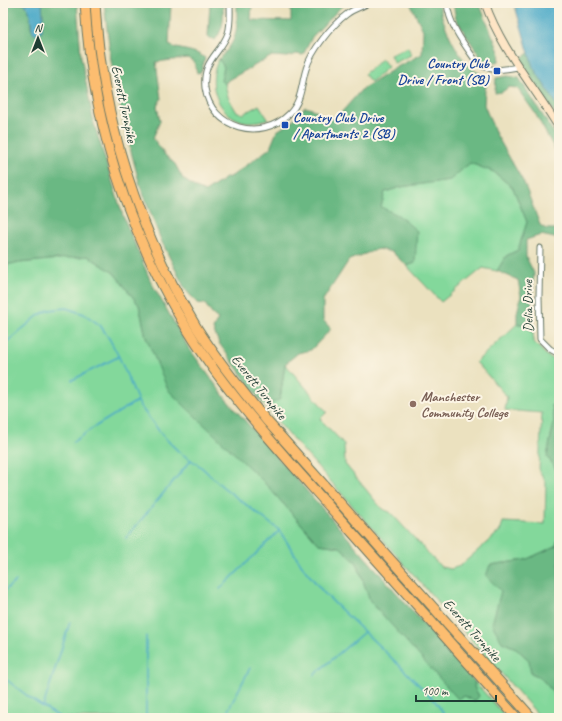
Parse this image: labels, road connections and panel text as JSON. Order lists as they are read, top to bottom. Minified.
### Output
{"streets":{"highway":["Everett Turnpike"],"street":["Delia Drive"]},"places":{"transit":["Country Club Drive / Front (SB)","Country Club Drive / Apartments 2 (SB)"],"other":["Manchester Community College"]},"scale_bar":"100 m","north":"top"}
